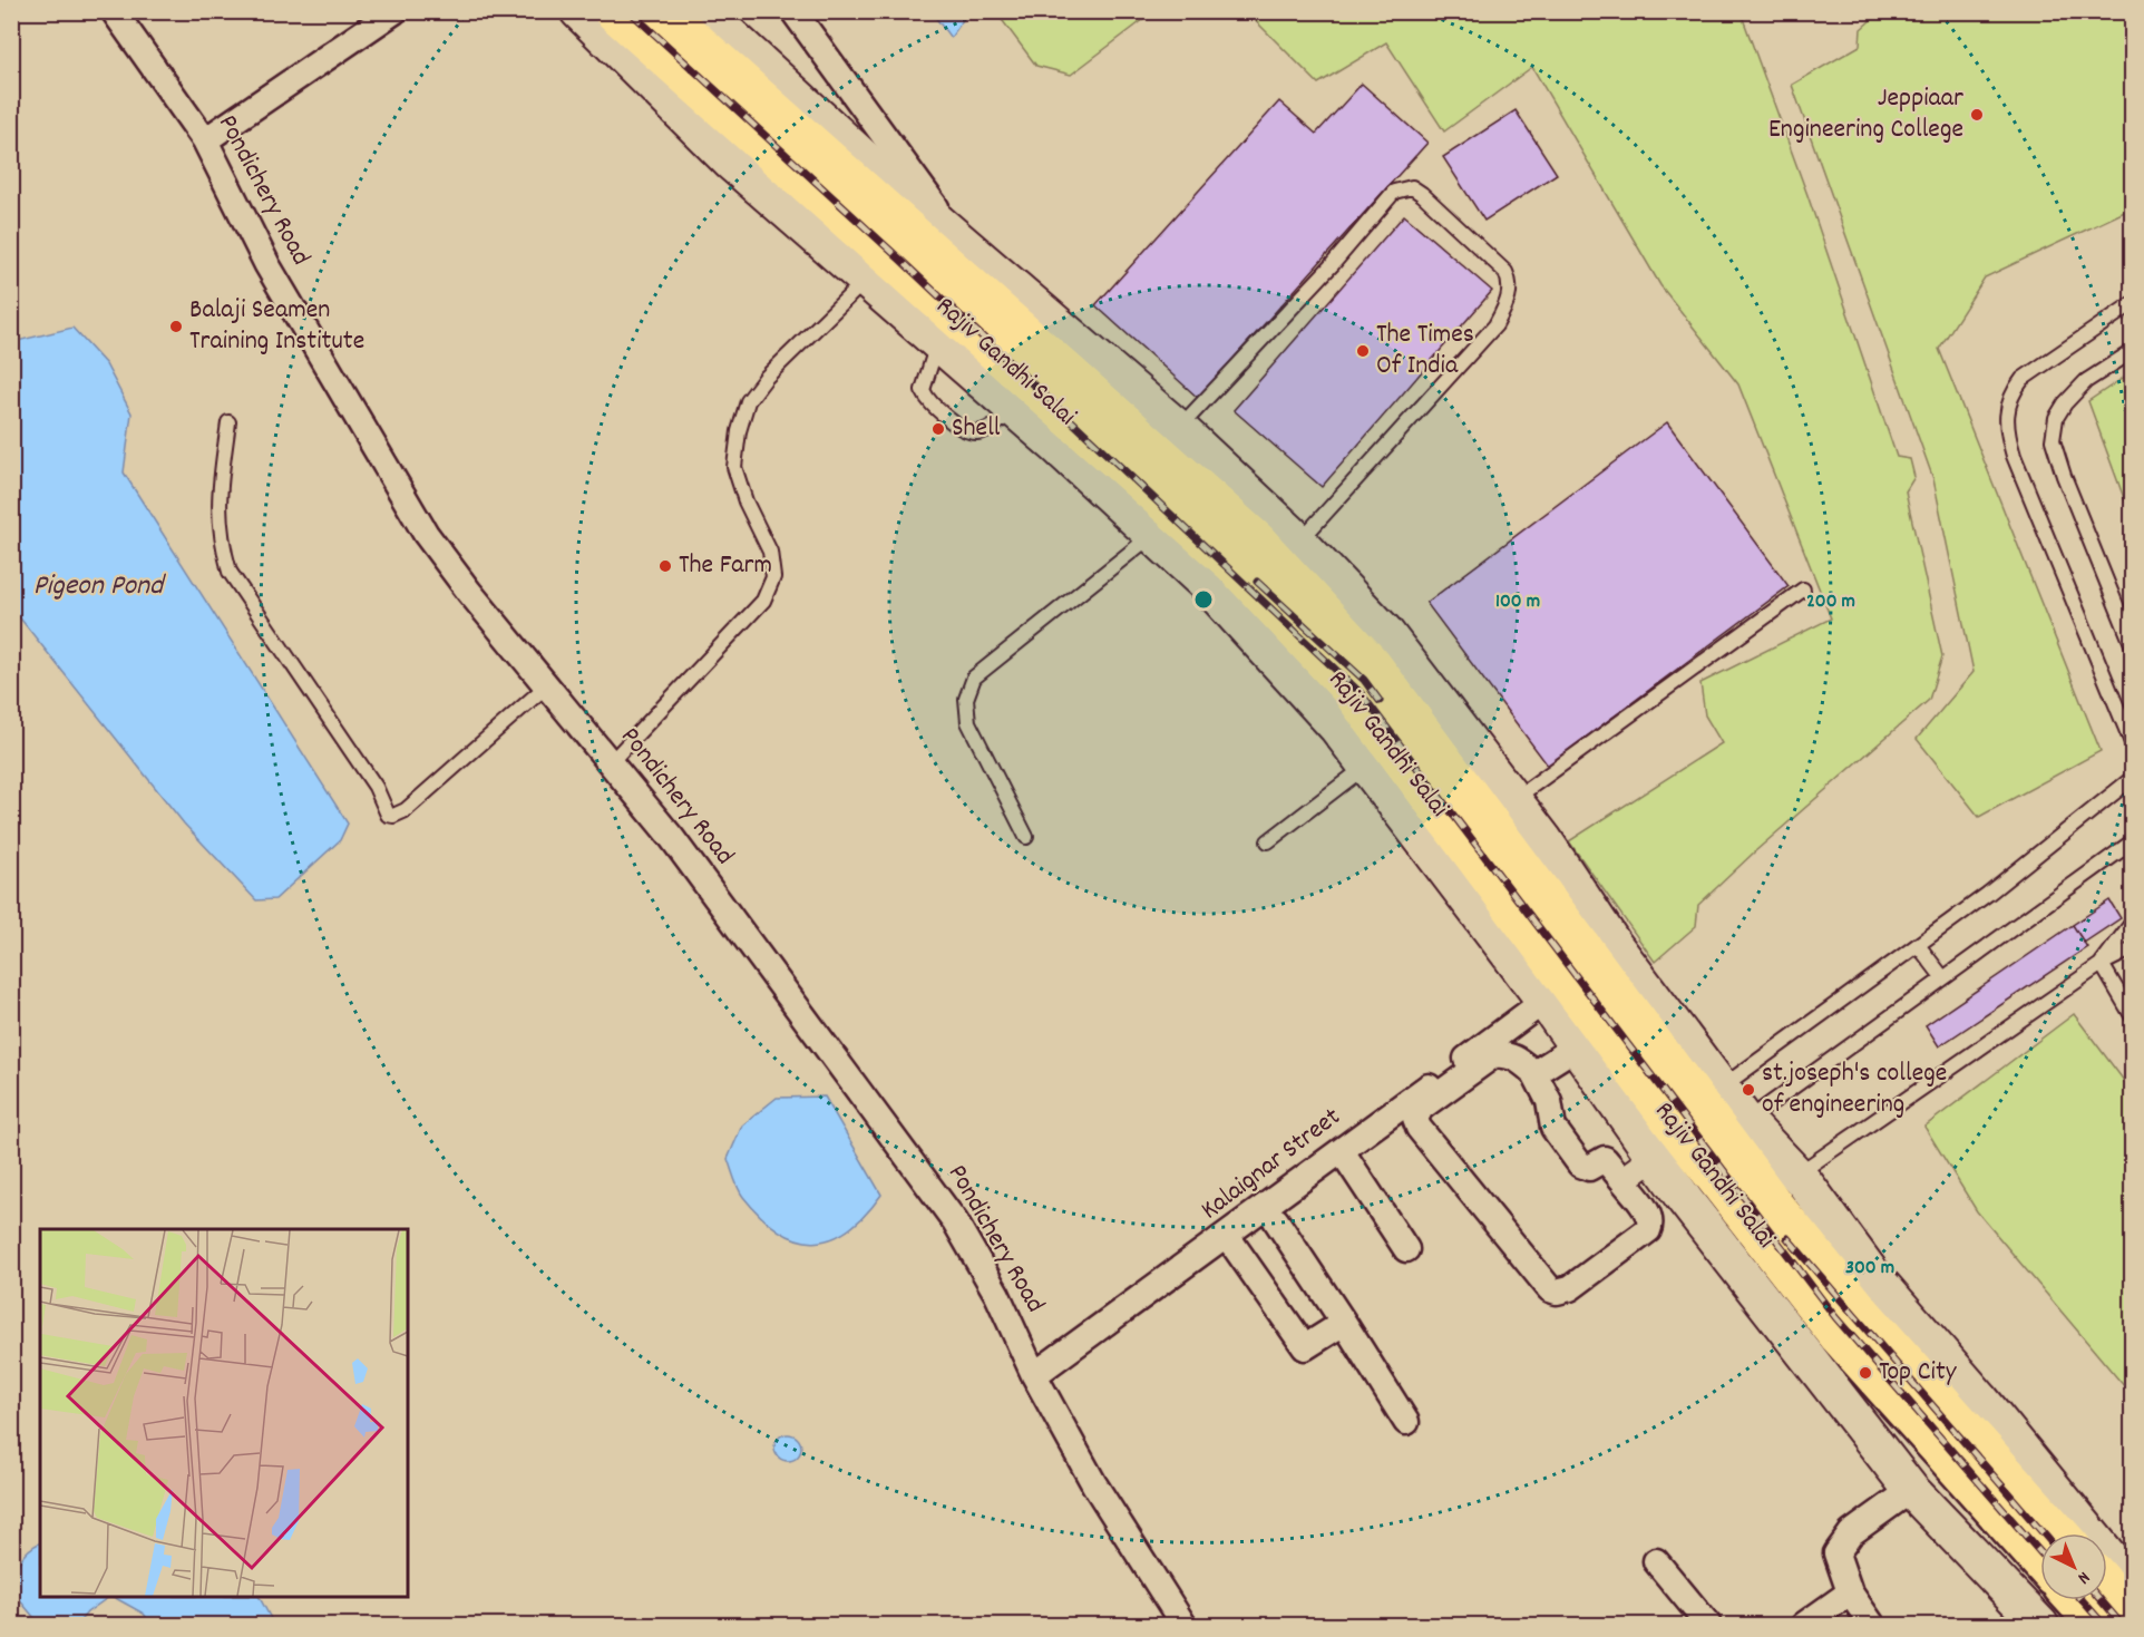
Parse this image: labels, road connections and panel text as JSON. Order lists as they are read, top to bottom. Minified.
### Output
{"streets":{"main road":["Rajiv Gandhi Salai"],"street":["Pondichery Road","Kalaignar Street"]},"crossings":[["Pondichery Road","Kalaignar Street"]],"water":["Pigeon Pond"],"places":["Jeppiaar Engineering College","Balaji Seamen Training Institute","The Times Of India","Shell","The Farm","st.joseph's college of engineering","Top City"],"north":"bottom right","rings":["100 m","200 m","300 m"]}
